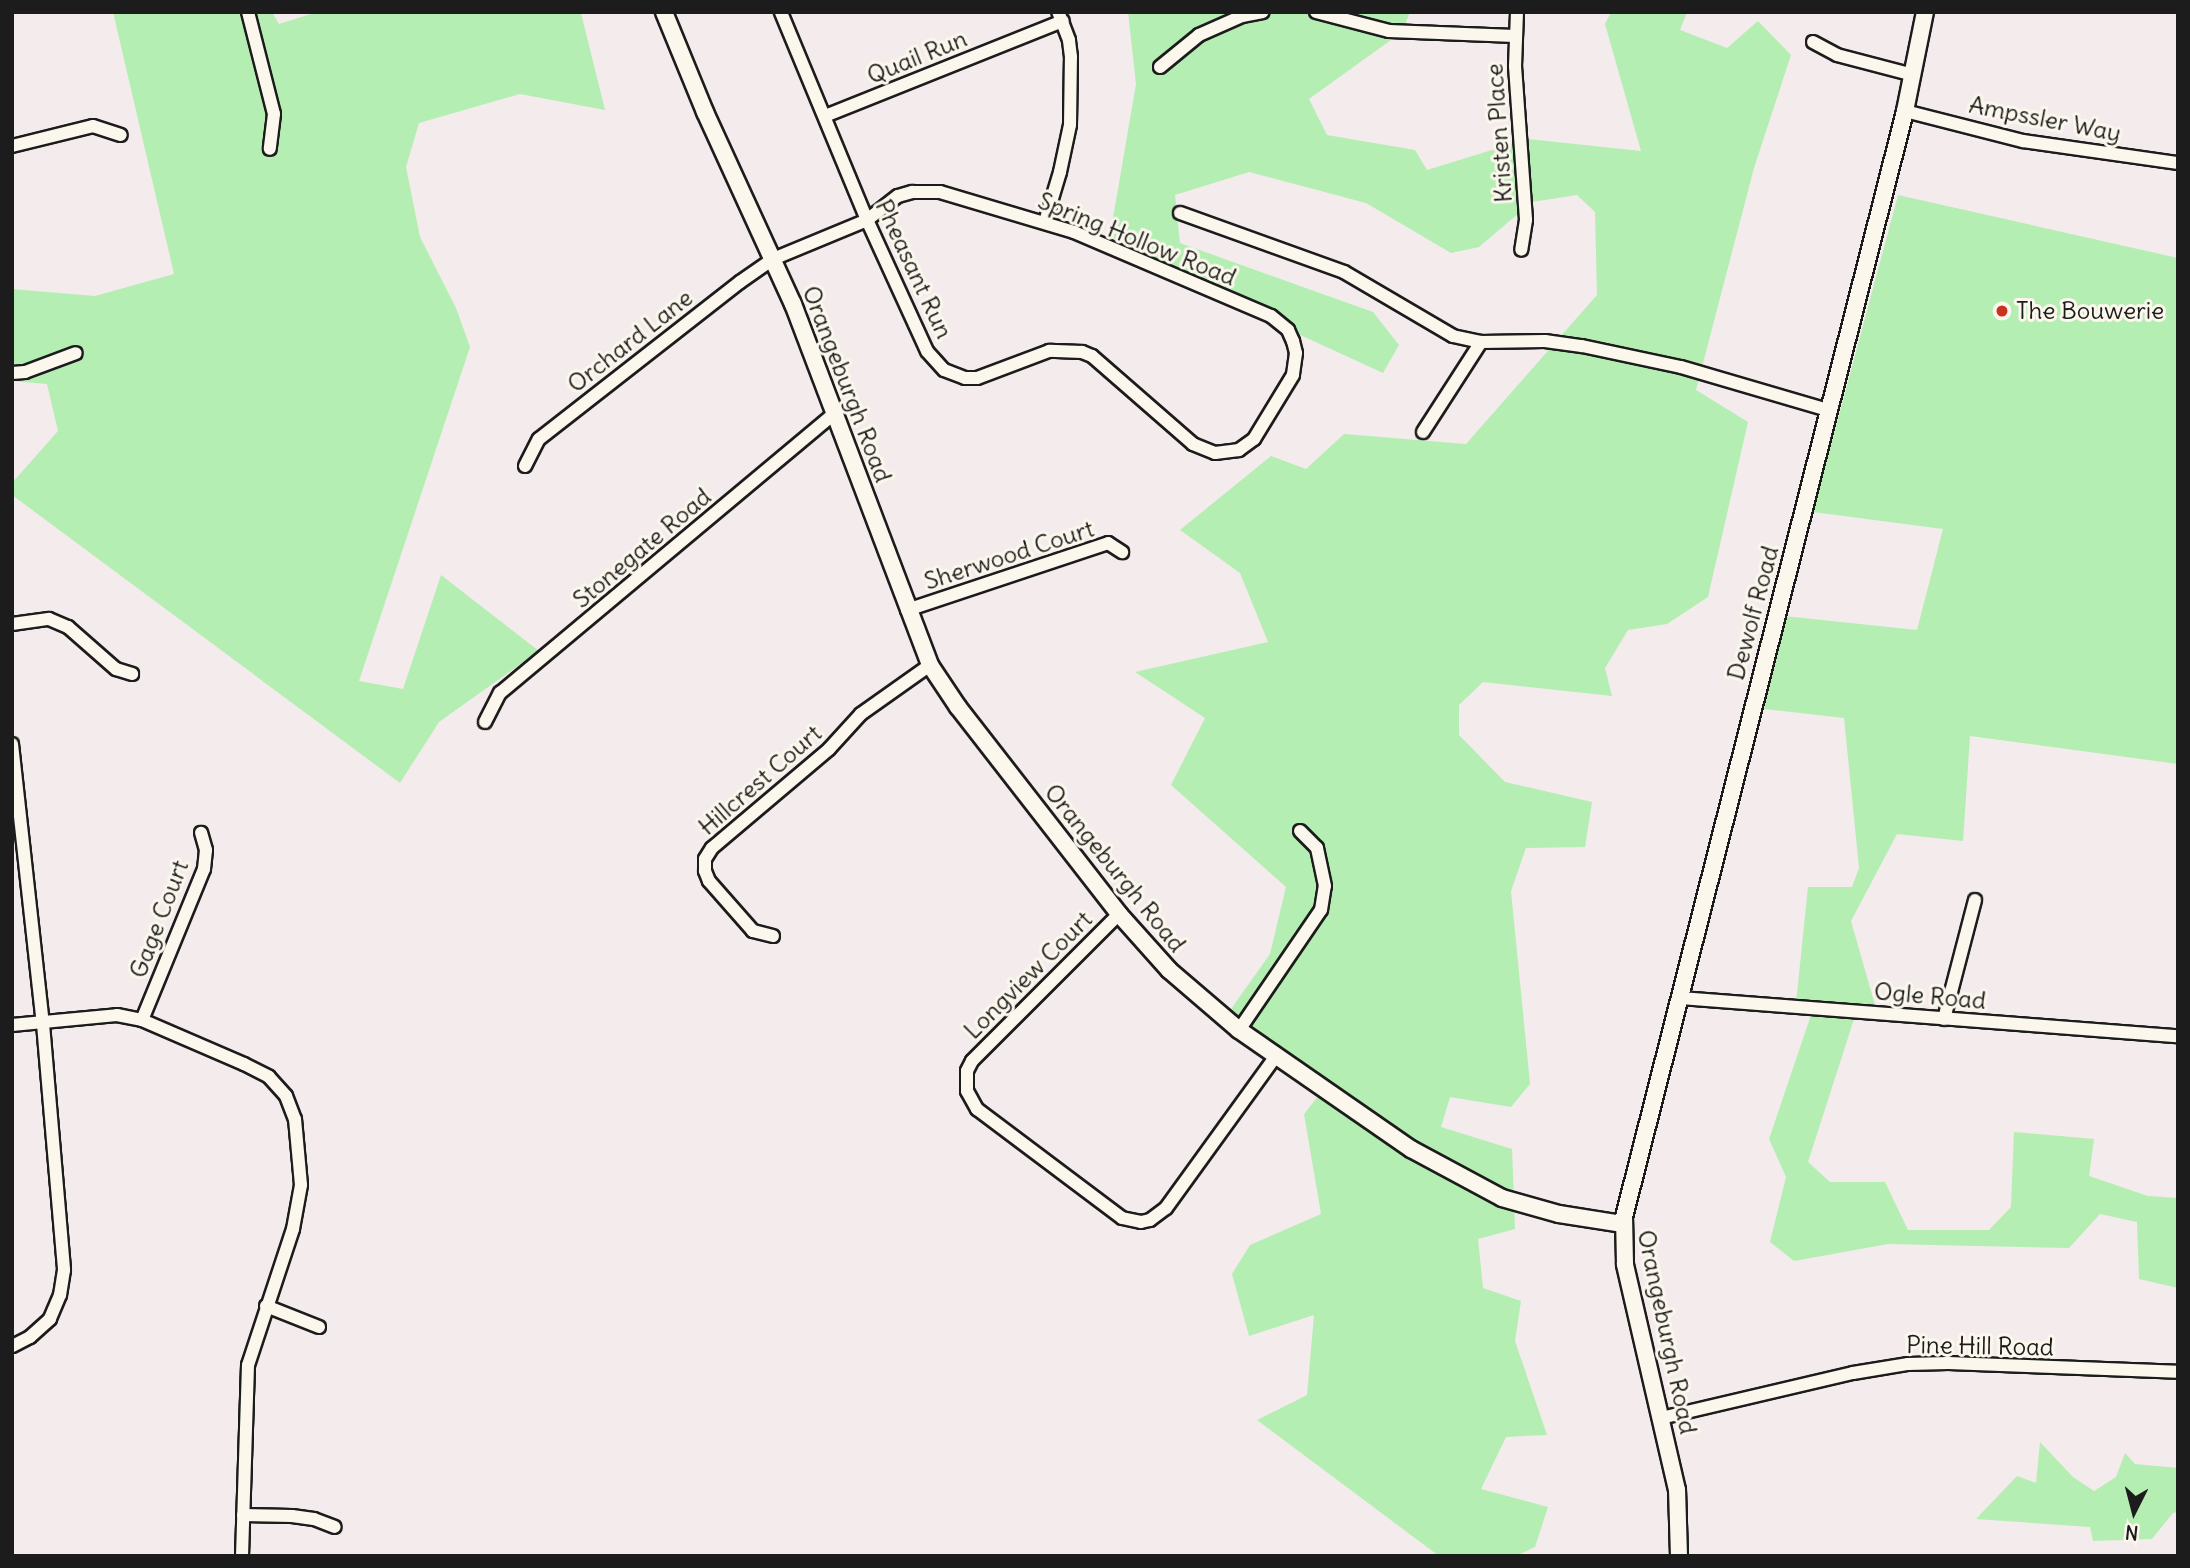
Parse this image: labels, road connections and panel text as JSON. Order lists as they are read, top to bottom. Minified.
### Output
{"streets":{"street":["Quail Run","Ampssler Way","Kristen Place","Spring Hollow Road","Pheasant Run","Orchard Lane","Orangeburgh Road","Stonegate Road","Sherwood Court","Dewolf Road","Hillcrest Court","Gage Court","Longview Court","Ogle Road","Pine Hill Road"]},"crossings":[["Quail Run","Pheasant Run"],["Ampssler Way","Dewolf Road"],["Spring Hollow Road","Pheasant Run"],["Spring Hollow Road","Orchard Lane"],["Spring Hollow Road","Orangeburgh Road"],["Orchard Lane","Orangeburgh Road"],["Orangeburgh Road","Stonegate Road"],["Orangeburgh Road","Sherwood Court"],["Orangeburgh Road","Dewolf Road"],["Orangeburgh Road","Hillcrest Court"],["Orangeburgh Road","Longview Court"],["Orangeburgh Road","Pine Hill Road"],["Dewolf Road","Ogle Road"]],"places":["The Bouwerie"],"north":"bottom"}
